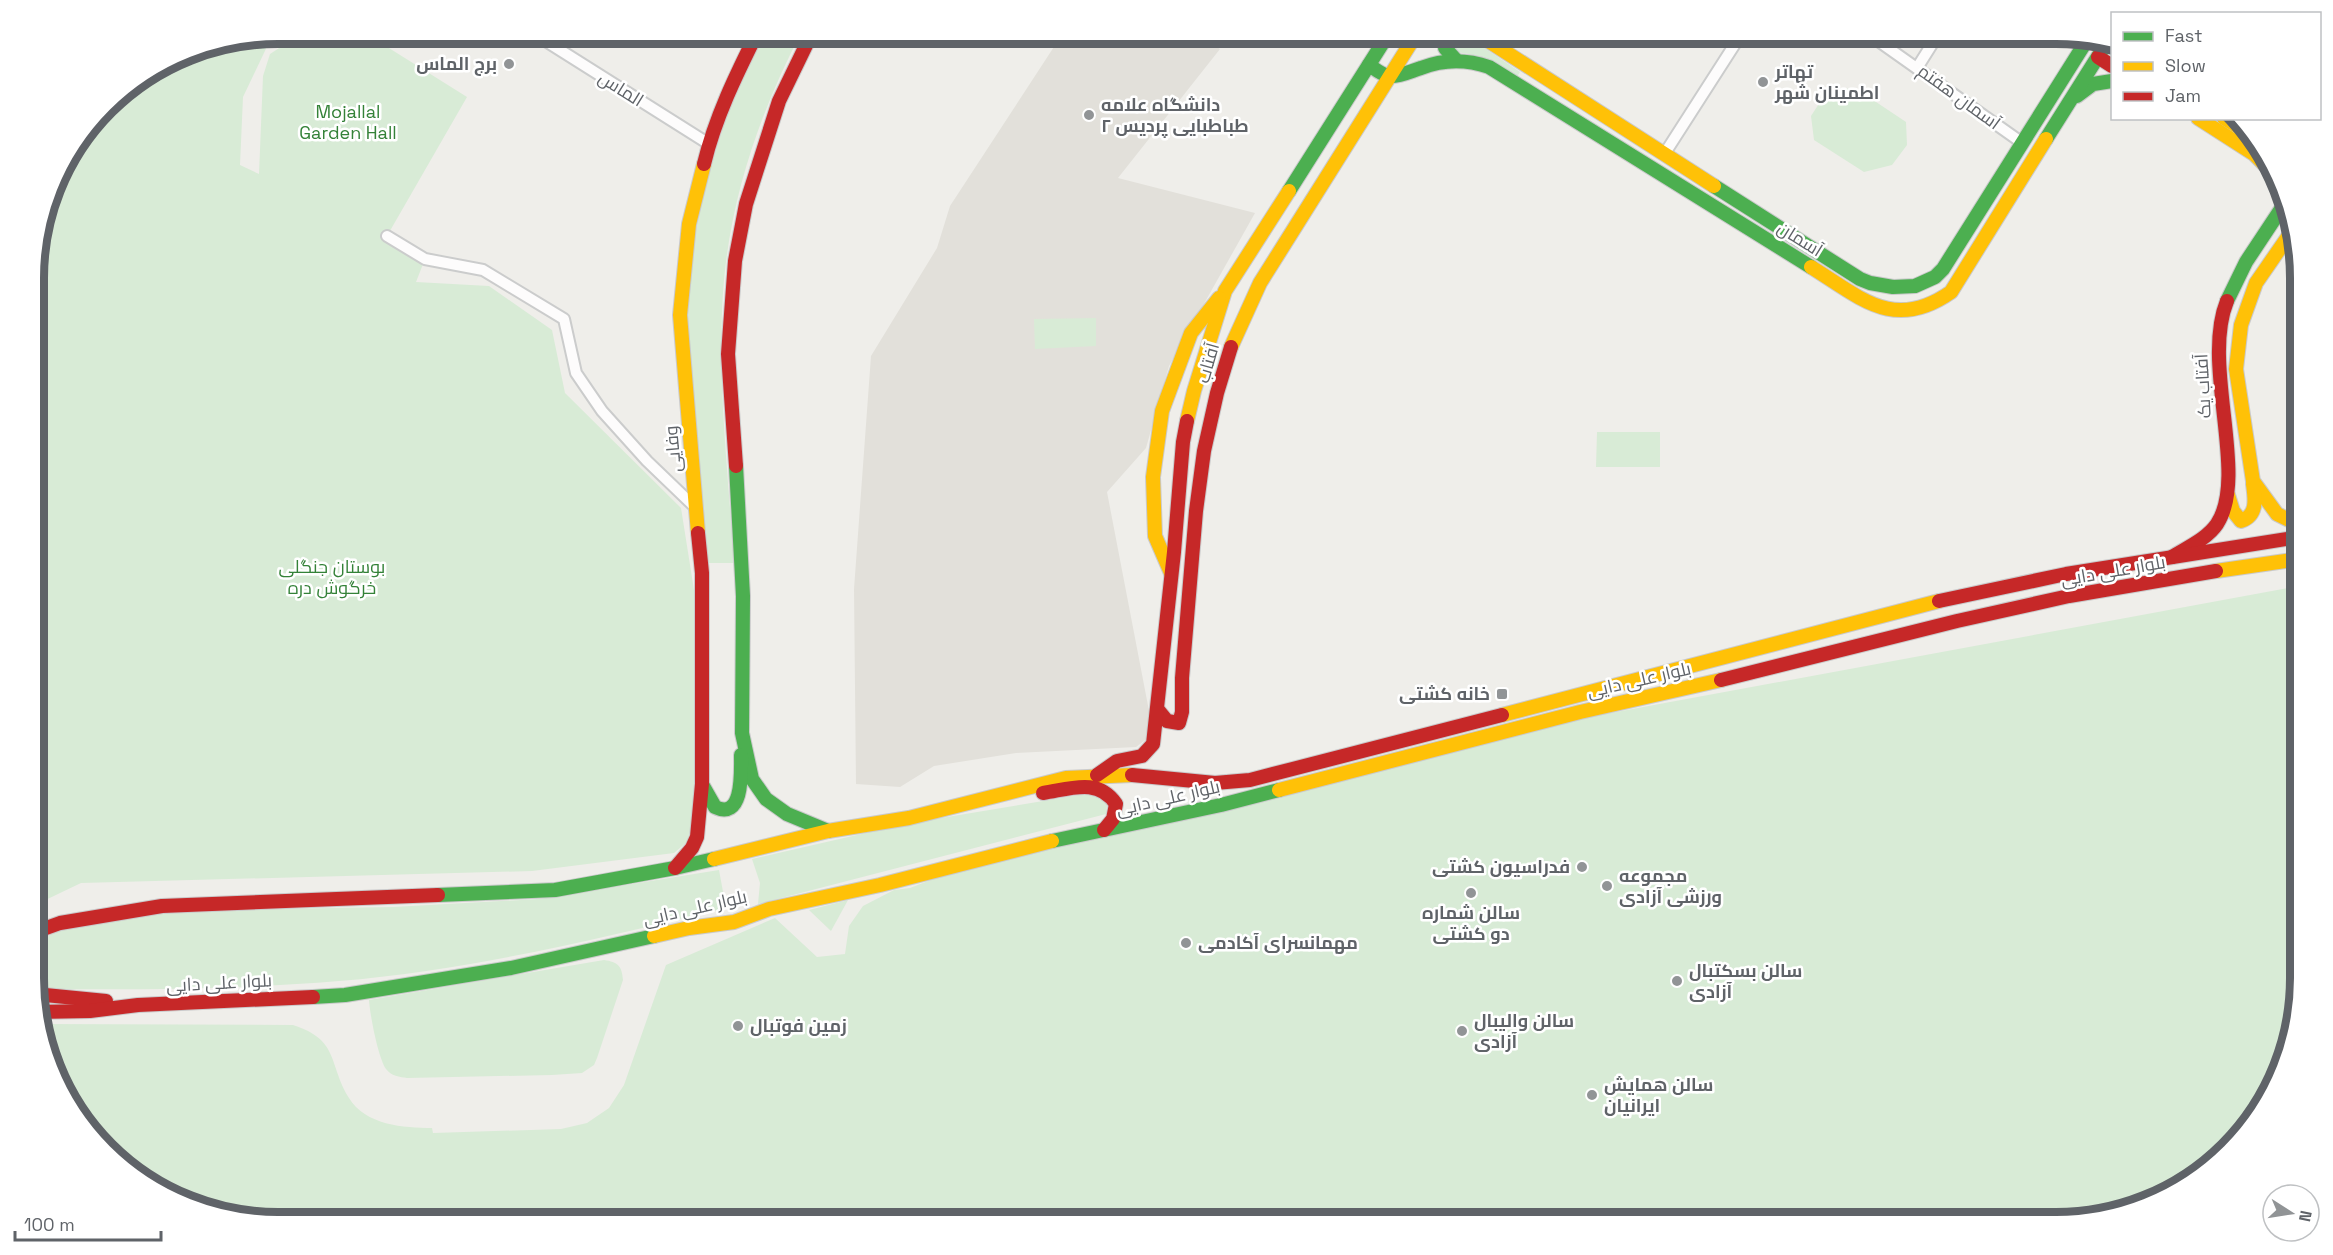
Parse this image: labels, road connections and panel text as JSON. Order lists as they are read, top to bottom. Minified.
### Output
{"streets":{"street":["الماس","آسمان هفتم","آسمان","آفتاب","آفتاب یک","وفایی","بلوار علی دایی"]},"crossings":[["الماس","وفایی"],["آسمان هفتم","آسمان"],["آسمان","آفتاب"],["آفتاب","بلوار علی دایی"],["آفتاب یک","بلوار علی دایی"],["وفایی","بلوار علی دایی"]],"parks":["Mojallal Garden Hall","بوستان جنگلی خرگوش دره"],"places":{"other":["برج الماس","تهاتر اطمینان شهر","دانشگاه علامه طباطبایی پردیس ۲","فدراسیون کشتی","مجموعه ورزشی آزادی","سالن شماره دو کشتی","مهمانسرای آکادمی","سالن بسکتبال آزادی","زمین فوتبال","سالن والیبال آزادی","سالن همایش ایرانیان"],"transit":["خانه کشتی"]},"legend":["Fast","Slow","Jam"],"scale_bar":"100 m","north":"right"}
